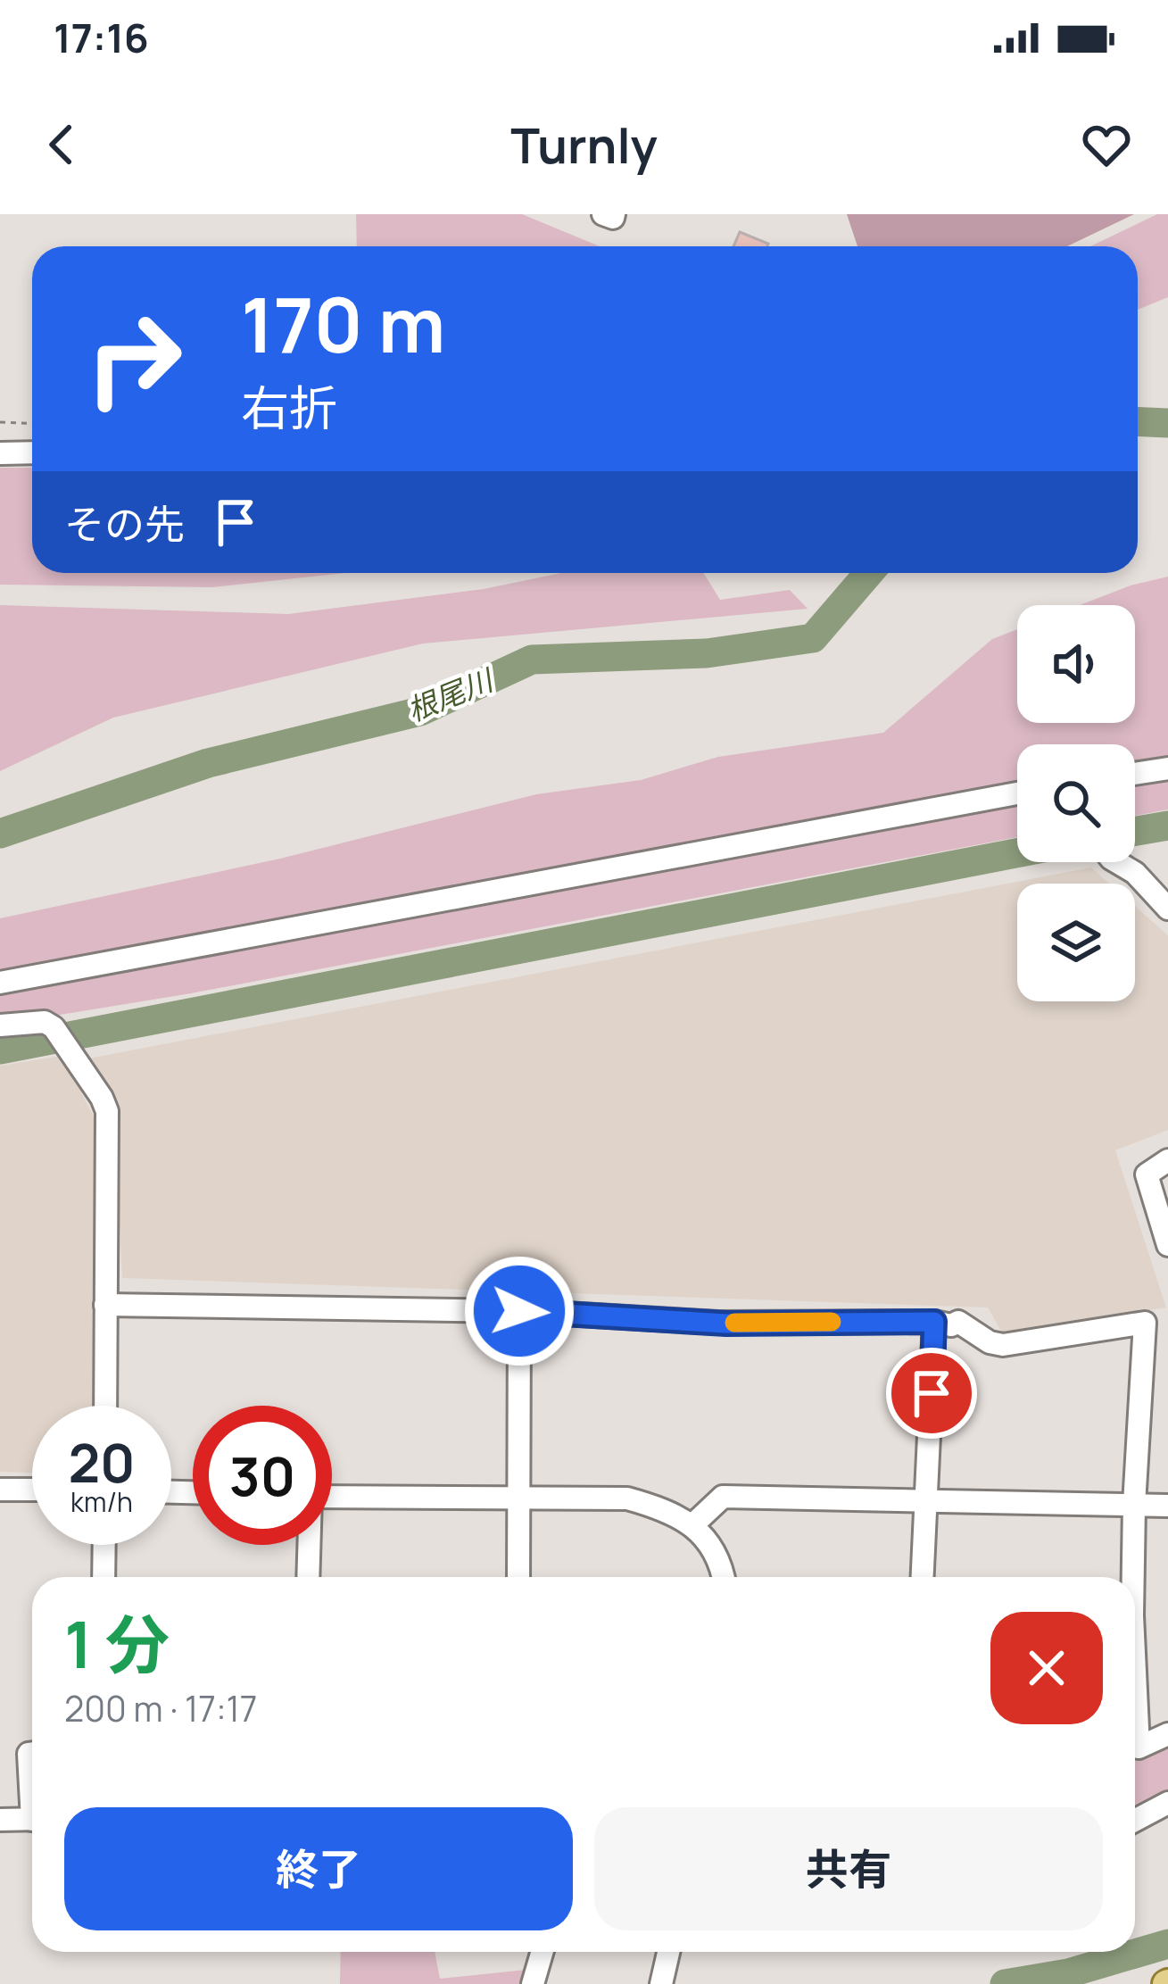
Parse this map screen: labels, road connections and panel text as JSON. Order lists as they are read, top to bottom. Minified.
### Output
{"water":["根尾川"],"page":{"status":"17:16","header":"Turnly","turn":["170 m","右折"],"then":"その先","speed":"20 km/h","limit":"30","heading":["1 分","200 m · 17:17"],"buttons":["終了","共有"]}}
